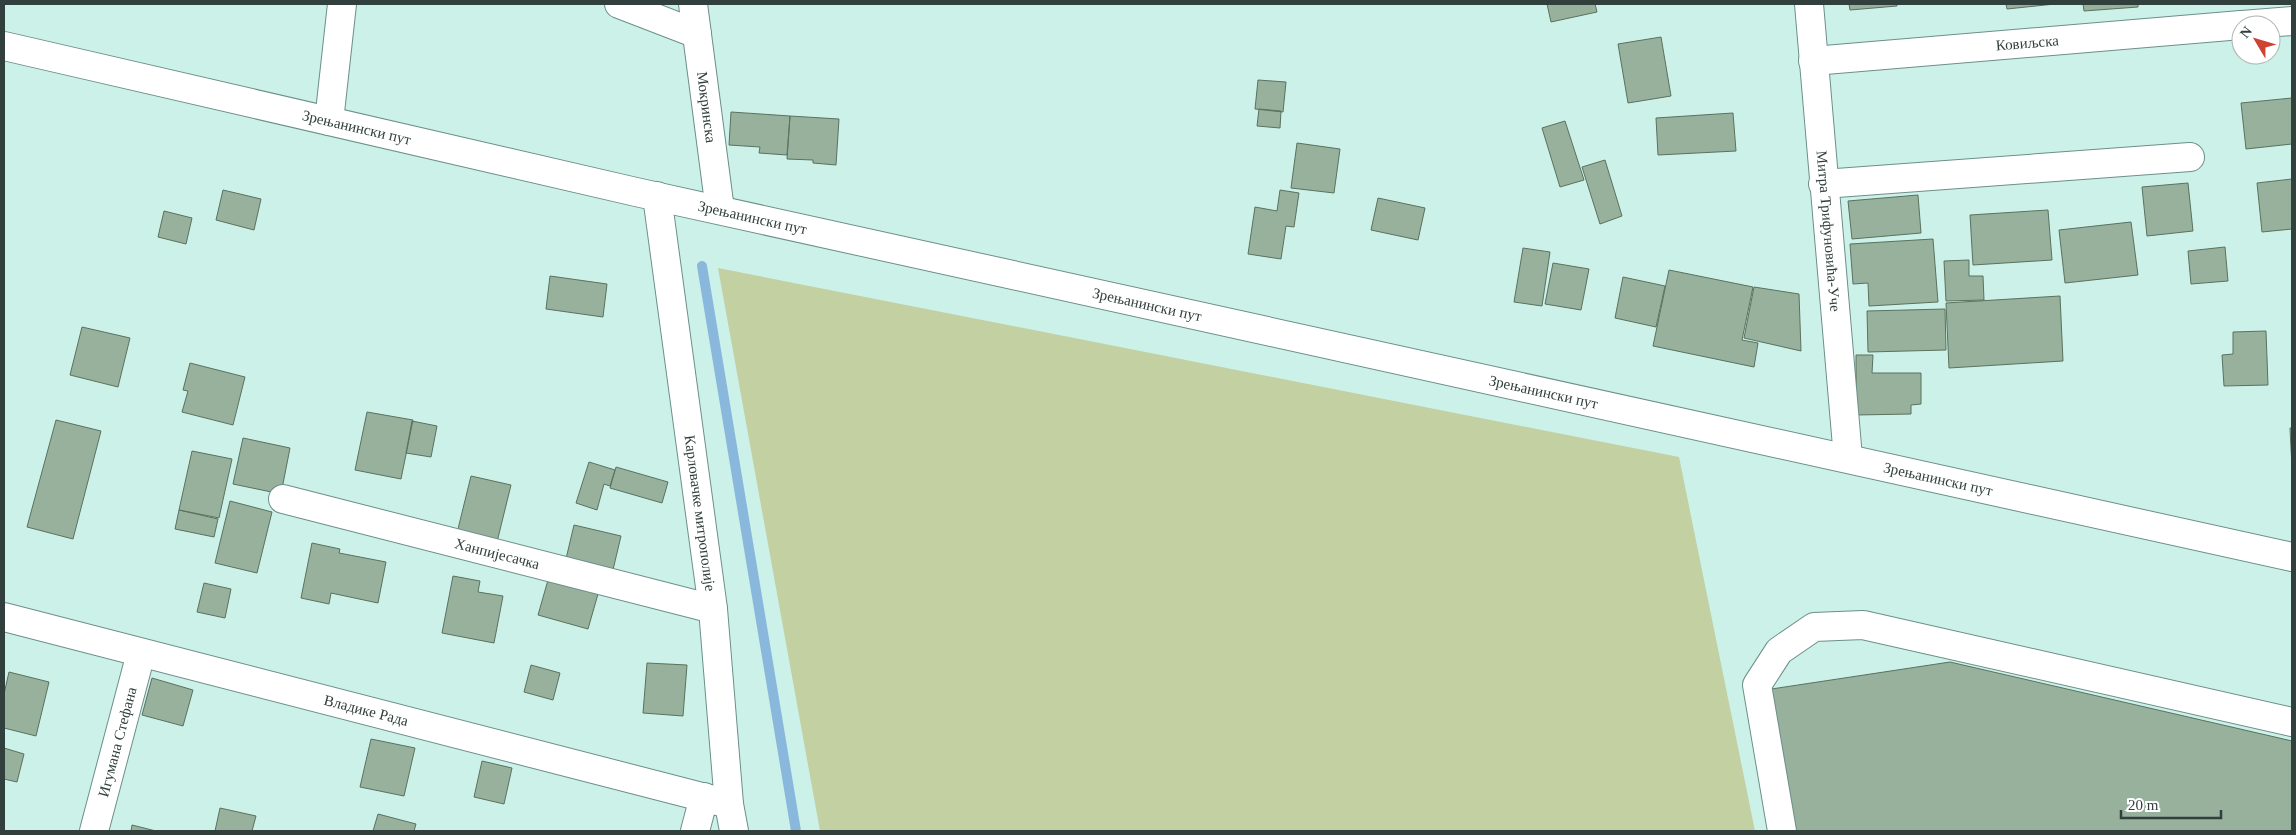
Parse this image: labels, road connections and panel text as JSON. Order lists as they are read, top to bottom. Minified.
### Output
{"streets":{"street":["Ковиљска","Мокринска","Зрењанински пут","Митра Трифуновића-Уче","Карловачке митрополије","Ханпијесачка","Владике Рада","Игумана Стефана"]},"crossings":[["Ковиљска","Митра Трифуновића-Уче"],["Мокринска","Зрењанински пут"],["Зрењанински пут","Митра Трифуновића-Уче"],["Зрењанински пут","Карловачке митрополије"],["Карловачке митрополије","Ханпијесачка"],["Карловачке митрополије","Владике Рада"],["Владике Рада","Игумана Стефана"]],"scale_bar":"20 m","north":"top left"}
